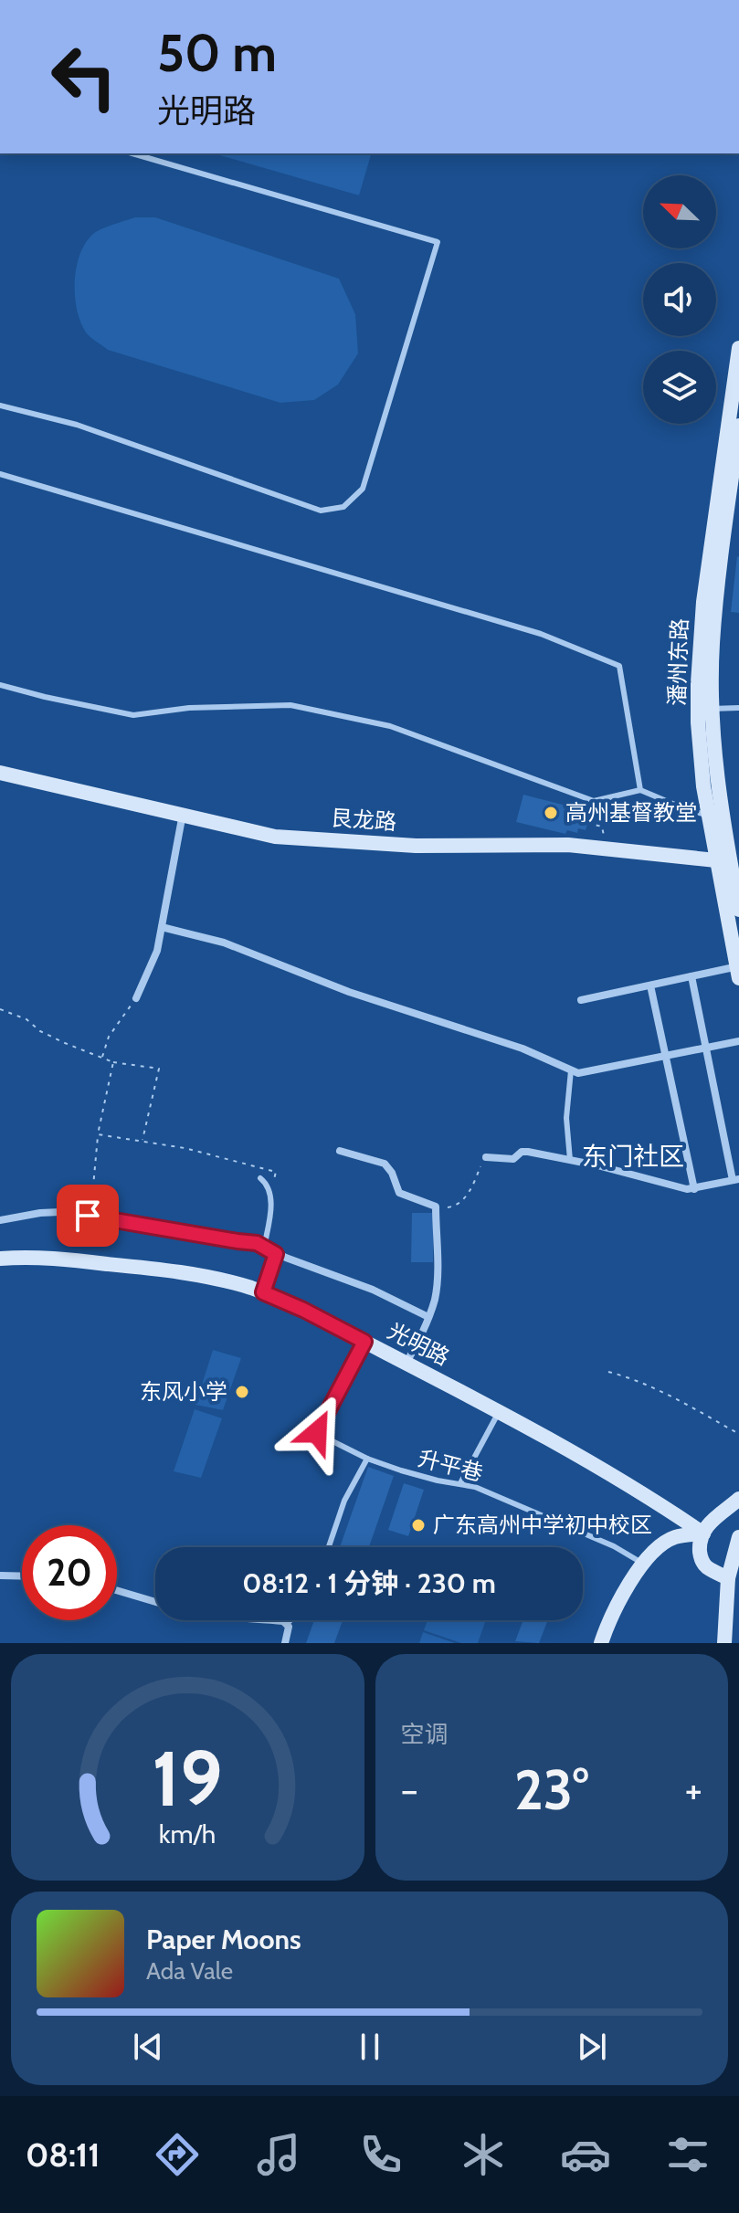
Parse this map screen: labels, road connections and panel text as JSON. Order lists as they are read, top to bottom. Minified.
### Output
{"streets":{"street":["潘州东路","艮龙路","光明路"],"lane":["升平巷"]},"crossings":[["潘州东路","艮龙路"],["光明路","升平巷"]],"districts":["东门社区"],"places":["高州基督教堂","东风小学","广东高州中学初中校区"],"north":"top left","page":{"turn":["50 m","光明路"],"limit":"20","trip":"08:12 · 1 分钟 · 230 m","tile":"空调","heat":["−","23°","+"],"song":["Paper Moons","Ada Vale"],"tabs":"08:11","gauge":["19","km/h"]}}
